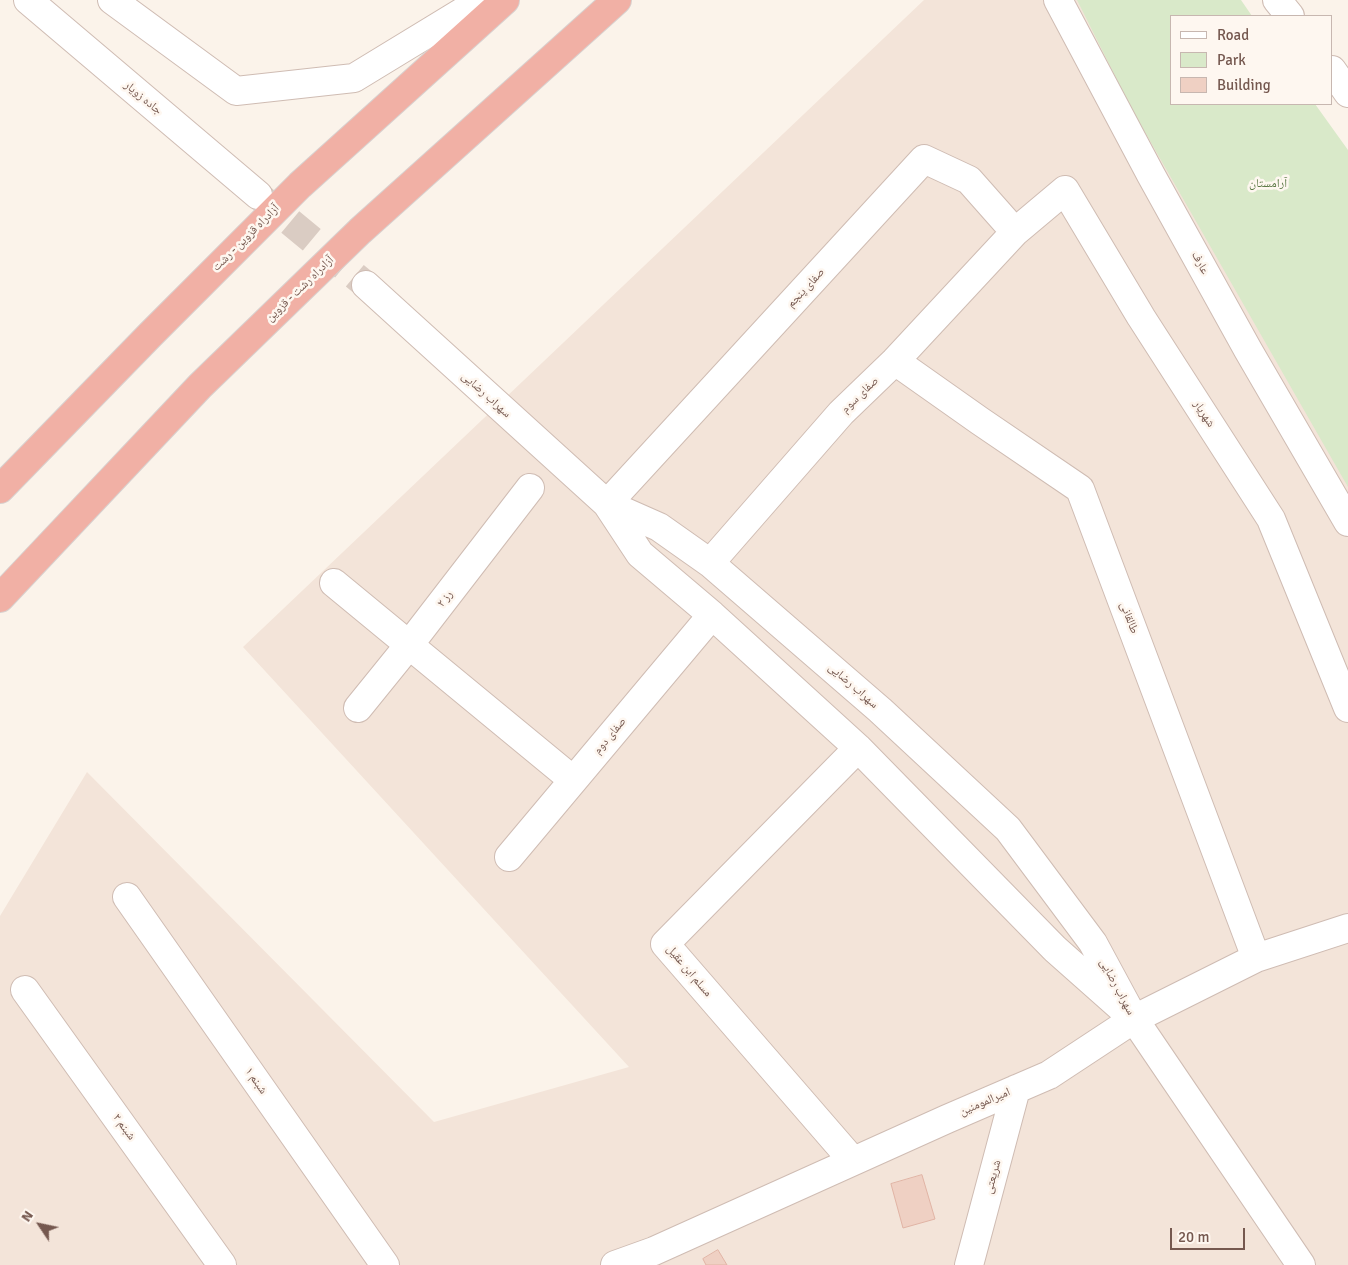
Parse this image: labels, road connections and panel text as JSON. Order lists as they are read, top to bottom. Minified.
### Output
{"streets":{"highway":["آزادراه قزوین - رشت","آزادراه رشت - قزوین"],"street":["جاده زویار","عارف","صفای پنجم","سهراب رضایی","صفای سوم","شهریار","رز ۲","طالقانی","صفای دوم","مسلم ابن عقیل","شبنم ۱","امیرالمومنین","شبنم ۲","شریعتی"]},"crossings":[["صفای پنجم","سهراب رضایی"],["صفای پنجم","صفای سوم"],["صفای پنجم","شهریار"],["سهراب رضایی","صفای سوم"],["سهراب رضایی","صفای دوم"],["سهراب رضایی","مسلم ابن عقیل"],["سهراب رضایی","امیرالمومنین"],["صفای سوم","شهریار"],["صفای سوم","طالقانی"],["طالقانی","امیرالمومنین"],["مسلم ابن عقیل","امیرالمومنین"],["امیرالمومنین","شریعتی"]],"parks":["آرامستان"],"legend":["Road","Park","Building"],"scale_bar":"20 m","north":"top left"}
